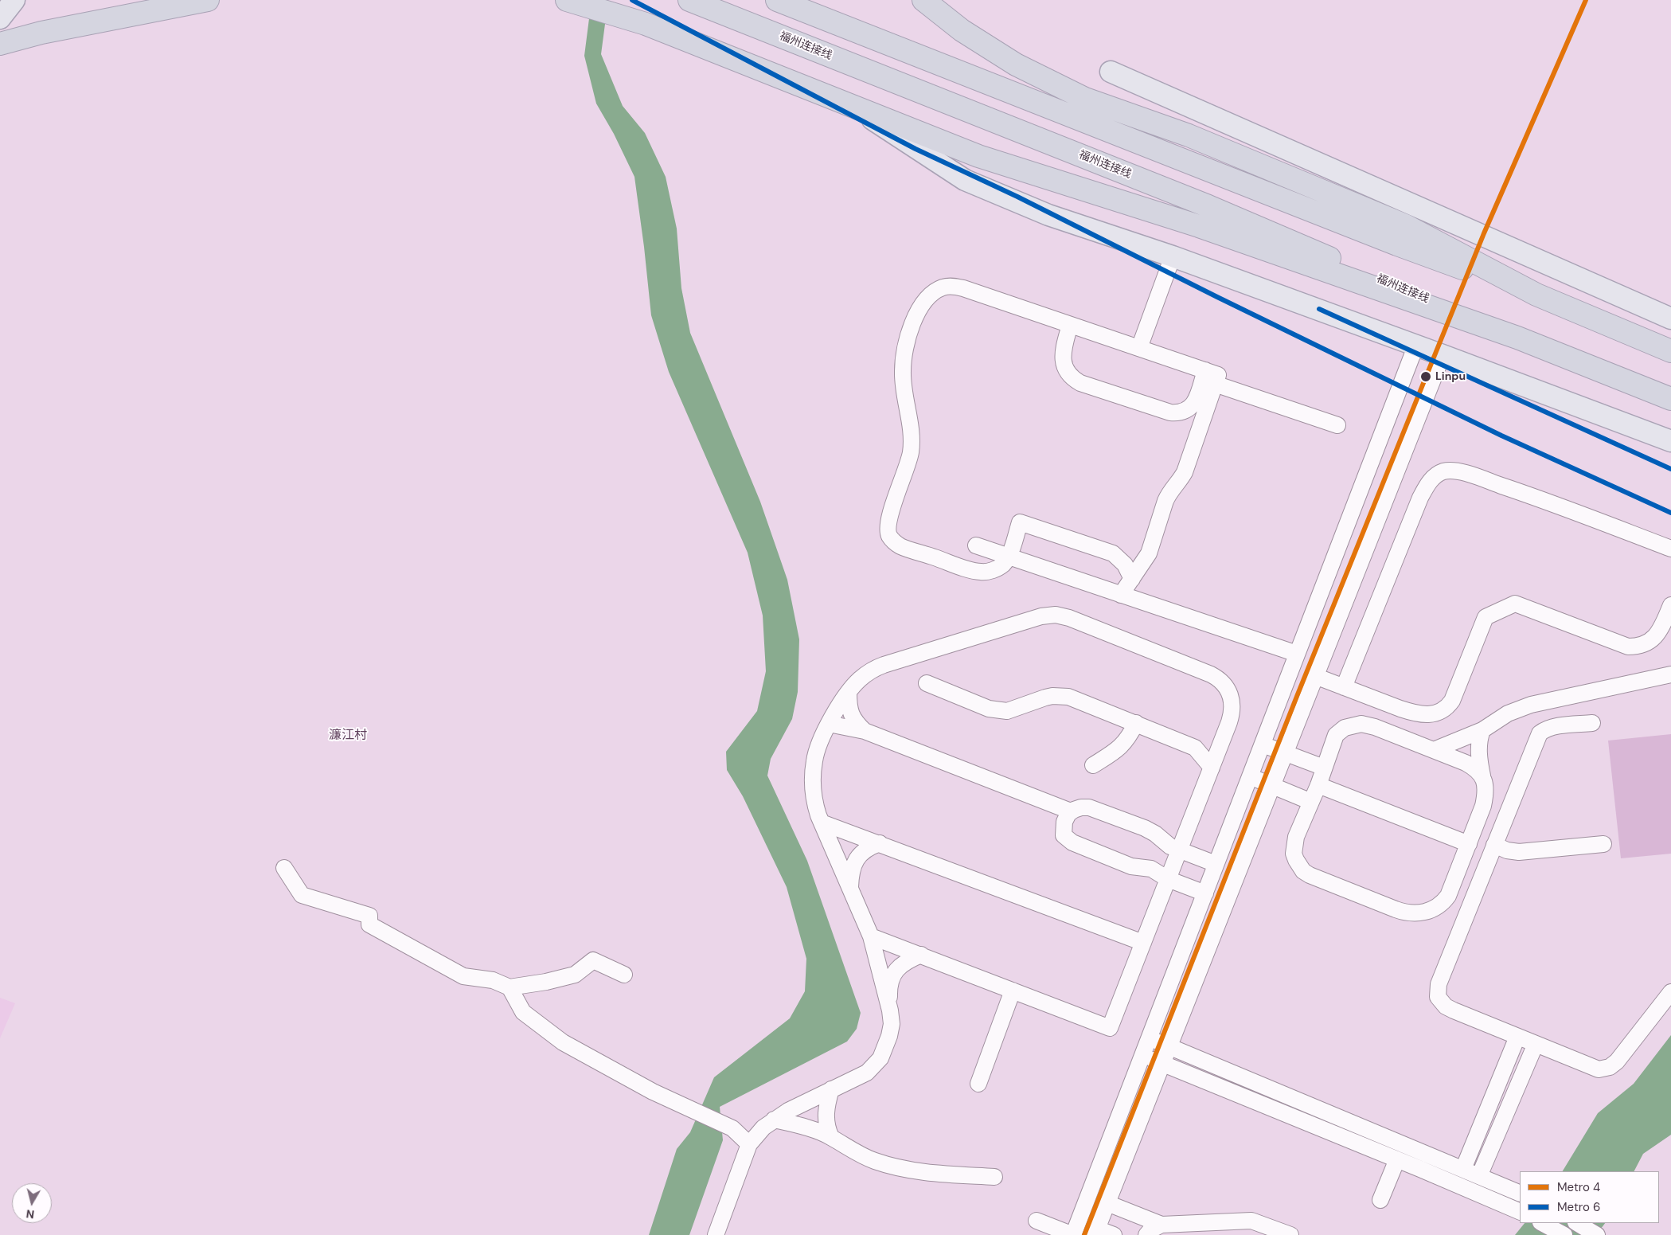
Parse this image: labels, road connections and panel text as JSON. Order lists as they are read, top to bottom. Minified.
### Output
{"streets":{"highway":["福州连接线"]},"districts":["濂江村"],"places":["Linpu"],"lines":["metro line 4","metro line 6"],"legend":["Metro 4","Metro 6"],"north":"bottom"}
